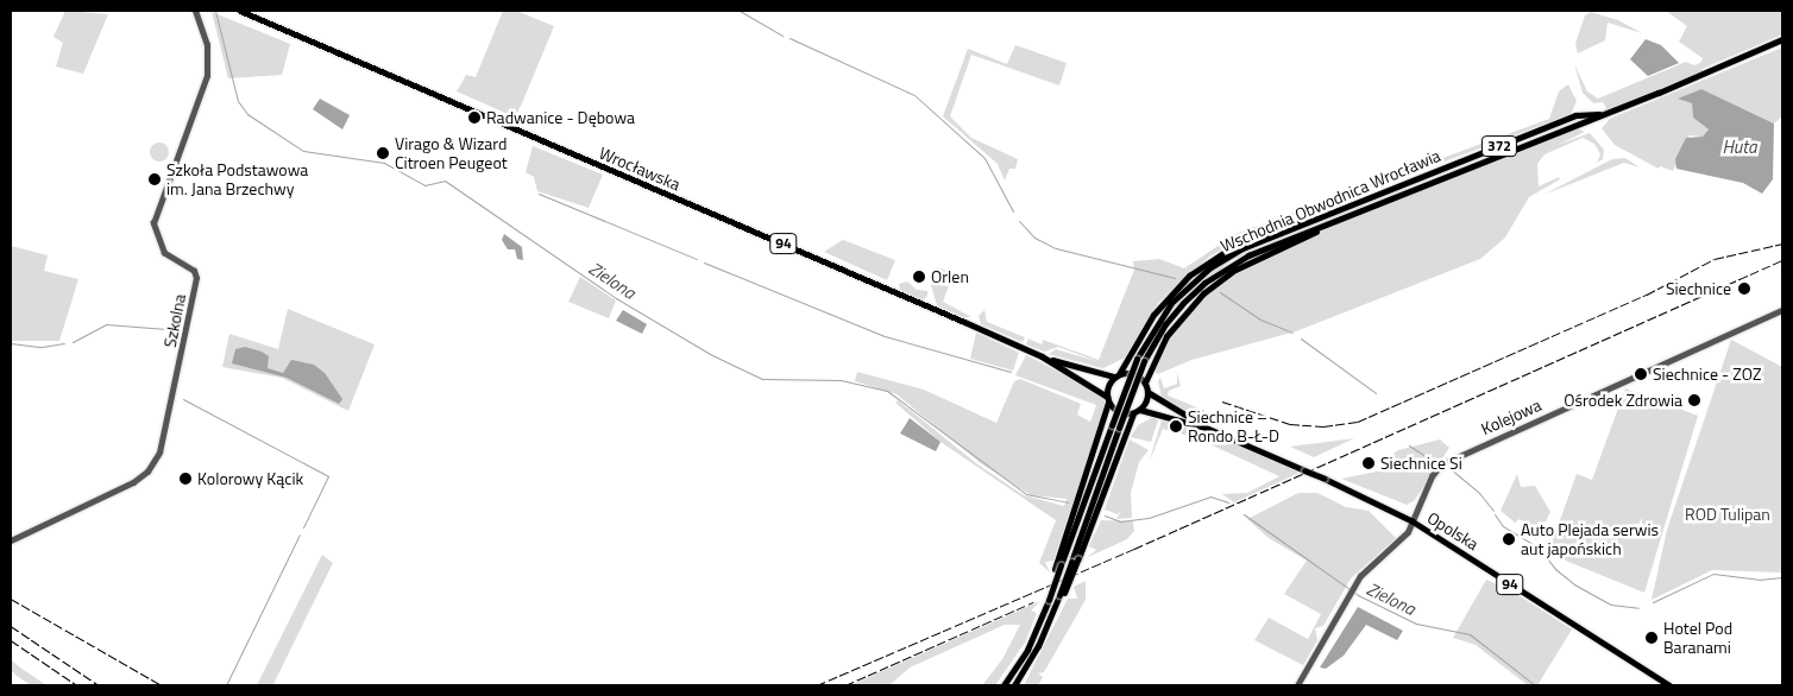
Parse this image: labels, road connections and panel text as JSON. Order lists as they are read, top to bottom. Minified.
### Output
{"streets":{"main road":["372","Wrocławska","Wschodnia Obwodnica Wrocławia","94","Opolska"],"street":["Szkolna","Kolejowa"]},"crossings":[["Wrocławska","94"],["94","Opolska"],["Kolejowa","Opolska"]],"water":["Huta","Zielona"],"parks":["ROD Tulipan"],"places":["Radwanice - Dębowa","Virago & Wizard Citroen Peugeot","Szkoła Podstawowa im. Jana Brzechwy","Orlen","Siechnice","Siechnice - ZOZ","Ośrodek Zdrowia","Siechnice – Rondo B-Ł-D","Siechnice Si","Kolorowy Kącik","Auto Plejada serwis aut japońskich","Hotel Pod Baranami"]}
